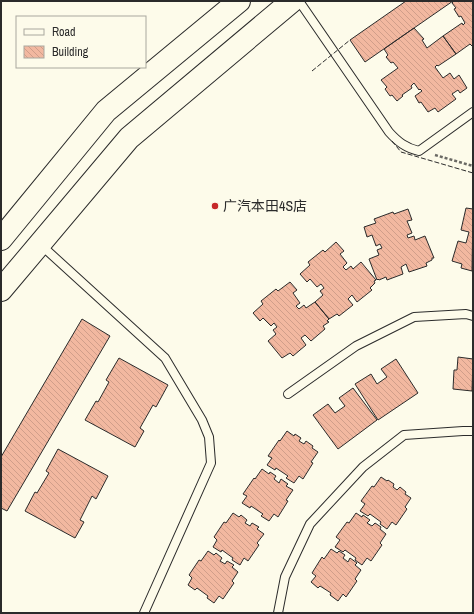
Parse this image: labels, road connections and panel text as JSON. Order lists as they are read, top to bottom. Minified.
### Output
{"places":["广汽本田4S店"],"legend":["Road","Building"]}
